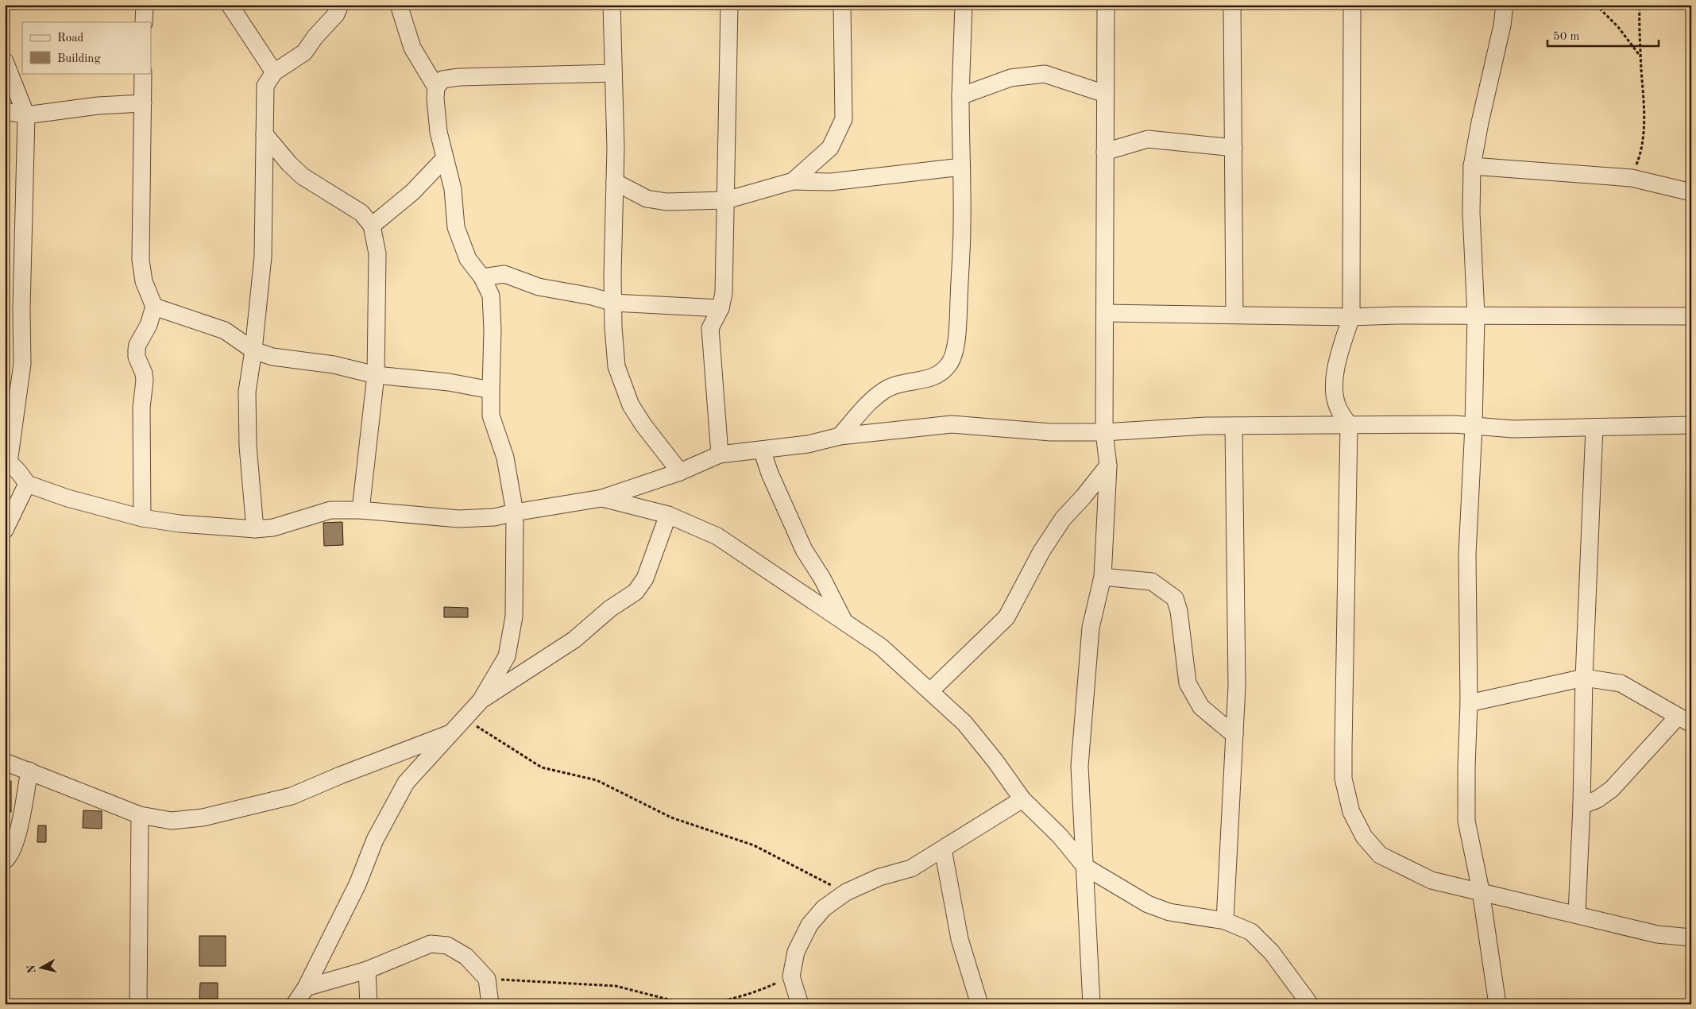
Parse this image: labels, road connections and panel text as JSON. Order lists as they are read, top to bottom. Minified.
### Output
{"legend":["Road","Building"],"scale_bar":"50 m","north":"left"}
